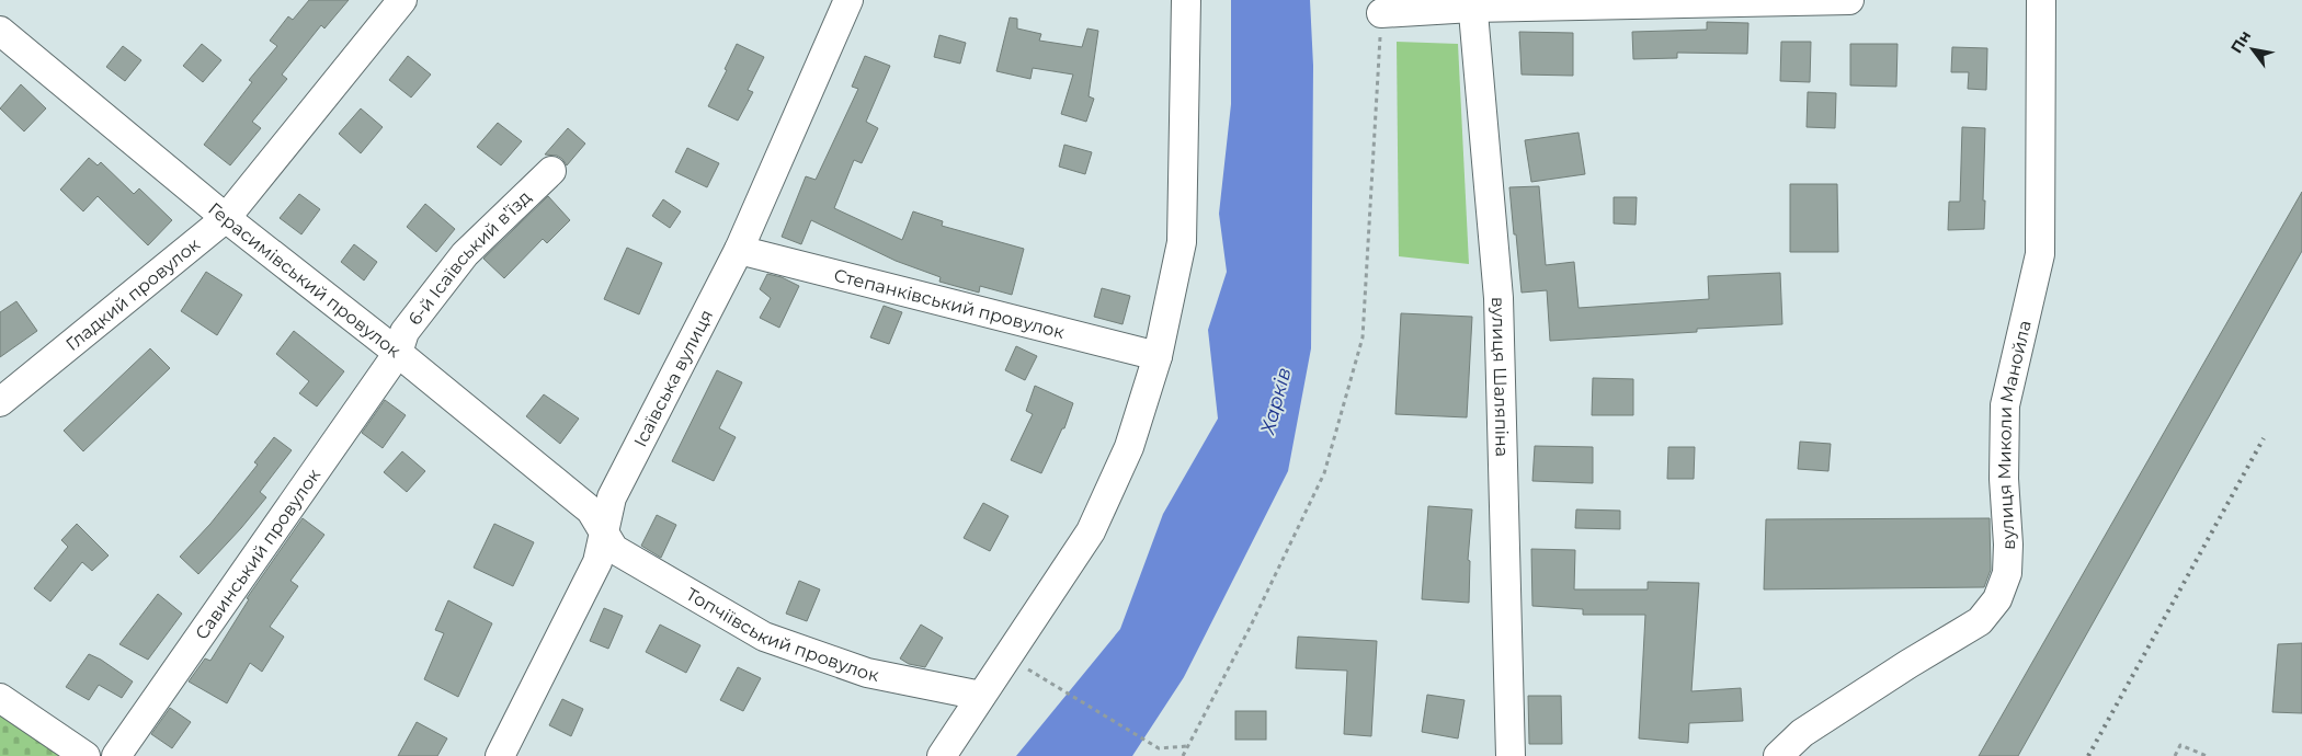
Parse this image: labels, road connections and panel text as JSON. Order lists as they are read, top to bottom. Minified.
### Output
{"streets":{"street":["6-й Ісаївський в’їзд","Герасимівський провулок","Гладкий провулок","Степанківський провулок","Ісаївська вулиця","вулиця Шаляпіна","вулиця Миколи Манойла","Савинський провулок","Топчіївський провулок"]},"crossings":[["6-й Ісаївський в’їзд","Герасимівський провулок"],["6-й Ісаївський в’їзд","Савинський провулок"],["Герасимівський провулок","Гладкий провулок"],["Герасимівський провулок","Ісаївська вулиця"],["Герасимівський провулок","Савинський провулок"],["Герасимівський провулок","Топчіївський провулок"],["Степанківський провулок","Ісаївська вулиця"],["Ісаївська вулиця","Топчіївський провулок"]],"water":["Харків"],"north":"top left"}
